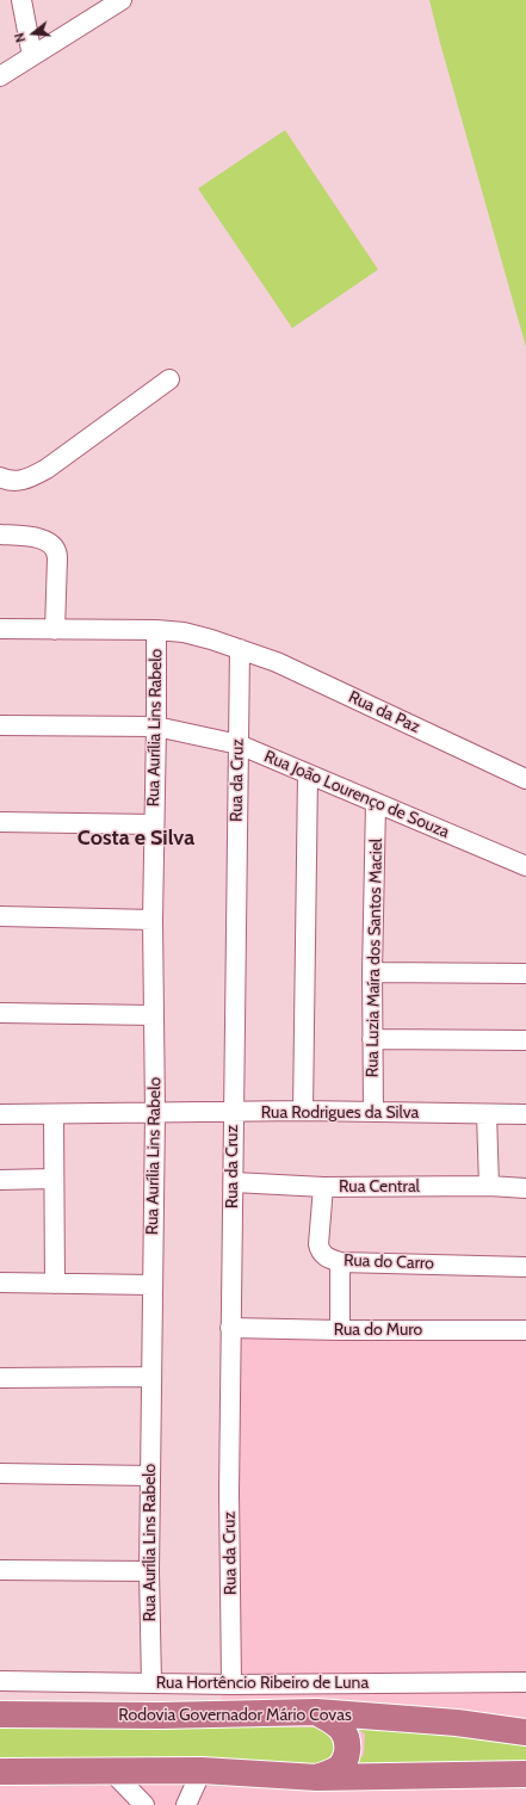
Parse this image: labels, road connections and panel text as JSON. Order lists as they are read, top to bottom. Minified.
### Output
{"streets":{"highway":["Rodovia Governador Mário Covas"],"street":["Rua da Paz","Rua Aurília Lins Rabelo","Rua da Cruz","Rua João Lourenço de Souza","Rua Luzia Maíra dos Santos Maciel","Rua Rodrigues da Silva","Rua Central","Rua do Carro","Rua do Muro","Rua Hortêncio Ribeiro de Luna"]},"crossings":[["Rua da Paz","Rua Aurília Lins Rabelo"],["Rua da Paz","Rua da Cruz"],["Rua Aurília Lins Rabelo","Rua João Lourenço de Souza"],["Rua Aurília Lins Rabelo","Rua Rodrigues da Silva"],["Rua Aurília Lins Rabelo","Rua Hortêncio Ribeiro de Luna"],["Rua da Cruz","Rua João Lourenço de Souza"],["Rua da Cruz","Rua Rodrigues da Silva"],["Rua da Cruz","Rua Central"],["Rua da Cruz","Rua do Muro"],["Rua da Cruz","Rua Hortêncio Ribeiro de Luna"],["Rua João Lourenço de Souza","Rua Luzia Maíra dos Santos Maciel"],["Rua Luzia Maíra dos Santos Maciel","Rua Rodrigues da Silva"],["Rua Central","Rua do Carro"]],"districts":["Costa e Silva"],"north":"left"}
